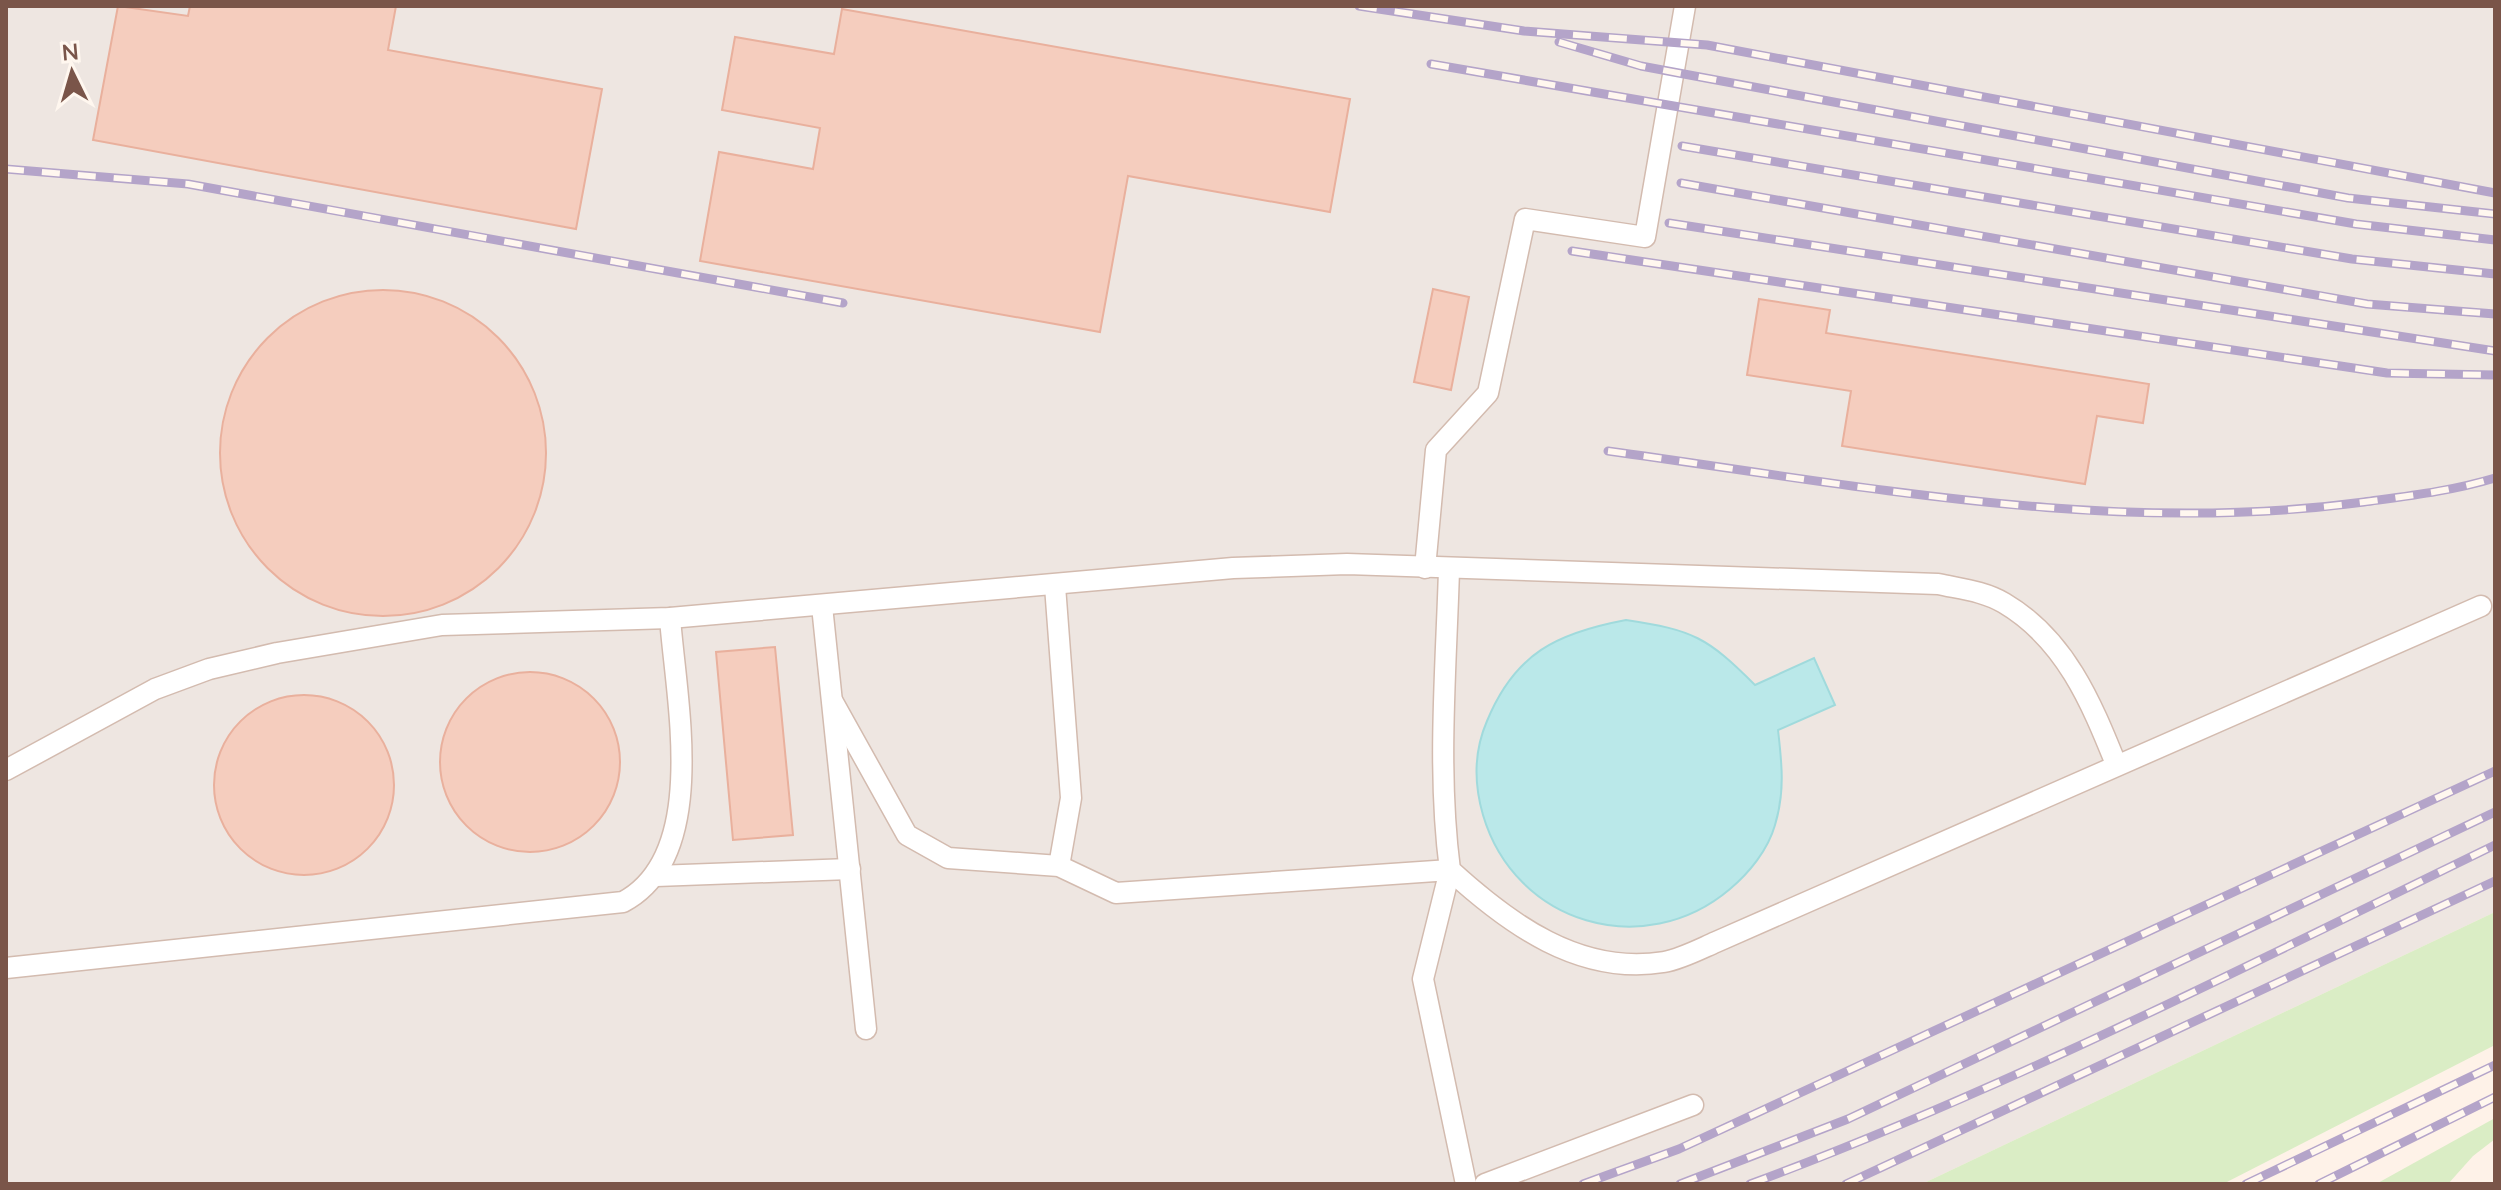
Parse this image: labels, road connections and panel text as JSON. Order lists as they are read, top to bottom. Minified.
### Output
{"north":"top"}
